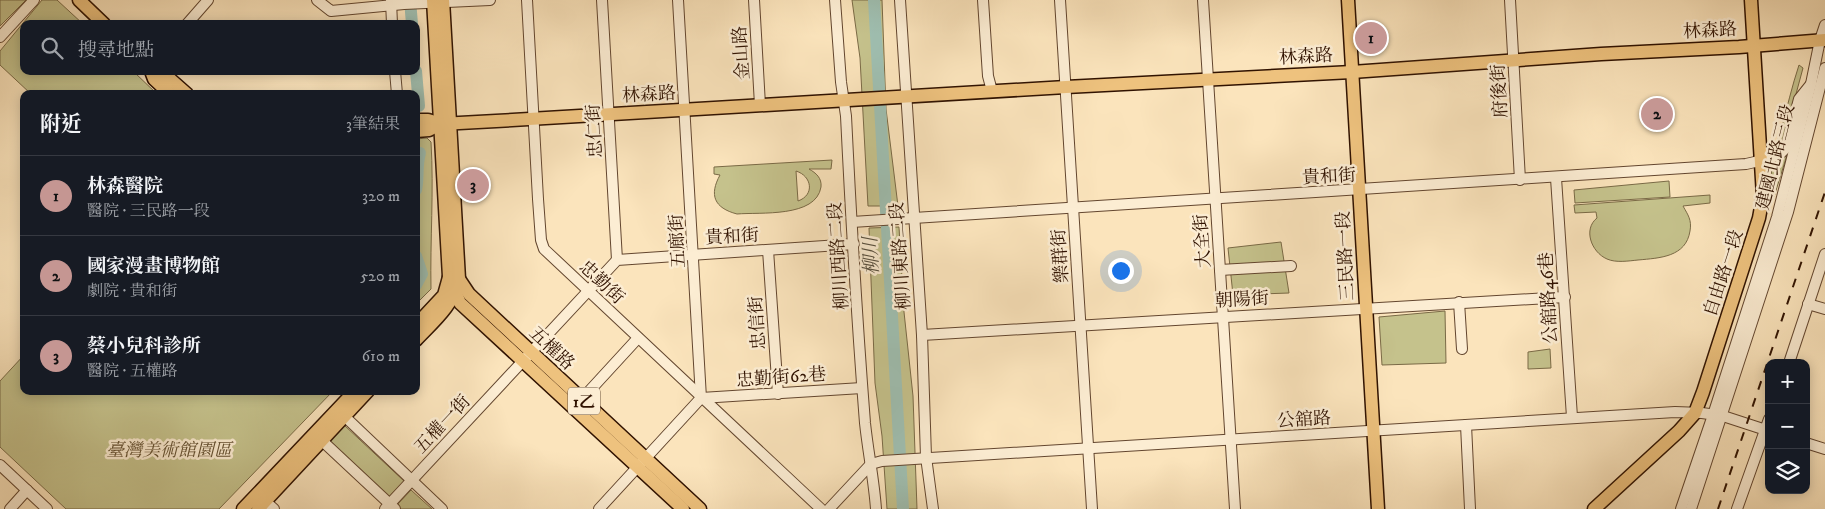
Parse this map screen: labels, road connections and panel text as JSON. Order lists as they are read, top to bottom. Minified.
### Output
{"streets":{"main road":["林森路","三民路一段","自由路一段","五權路","1乙"],"street":["金山路","府後街","忠仁街","建國北路三段","貴和街","五廊街","大全街","柳川西路二段","柳川東路二段","樂群街","忠勤街","公舘路46巷","朝陽街","忠信街","忠勤街62巷","公舘路","五權一街"]},"crossings":[["林森路","金山路"],["林森路","府後街"],["林森路","忠仁街"],["林森路","建國北路三段"],["林森路","五廊街"],["林森路","大全街"],["林森路","柳川西路二段"],["林森路","柳川東路二段"],["林森路","樂群街"],["林森路","三民路一段"],["林森路","自由路一段"],["林森路","忠勤街"],["府後街","貴和街"],["忠仁街","貴和街"],["建國北路三段","公舘路"],["貴和街","五廊街"],["貴和街","大全街"],["貴和街","柳川西路二段"],["貴和街","柳川東路二段"],["貴和街","樂群街"],["貴和街","三民路一段"],["貴和街","自由路一段"],["貴和街","公舘路46巷"],["貴和街","忠信街"],["五廊街","忠勤街"],["五廊街","忠勤街62巷"],["大全街","朝陽街"],["大全街","公舘路"],["柳川西路二段","忠勤街62巷"],["柳川西路二段","公舘路"],["柳川東路二段","朝陽街"],["柳川東路二段","公舘路"],["樂群街","朝陽街"],["樂群街","公舘路"],["三民路一段","朝陽街"],["三民路一段","公舘路"],["自由路一段","公舘路"],["忠勤街","忠勤街62巷"],["公舘路46巷","朝陽街"],["公舘路46巷","公舘路"],["忠信街","忠勤街62巷"],["五權路","五權一街"]],"water":["柳川"],"parks":["臺灣美術館園區"],"page":{"pins":["1","2","3"],"search":"搜尋地點","heading":["附近","3筆結果"],"list":[{"mark":"1","name":"林森醫院","note":"醫院 · 三民路一段","value":"320 m"},{"mark":"2","name":"國家漫畫博物館","note":"劇院 · 貴和街","value":"520 m"},{"mark":"3","name":"蔡小兒科診所","note":"醫院 · 五權路","value":"610 m"}],"map_buttons":["+","−"]}}
